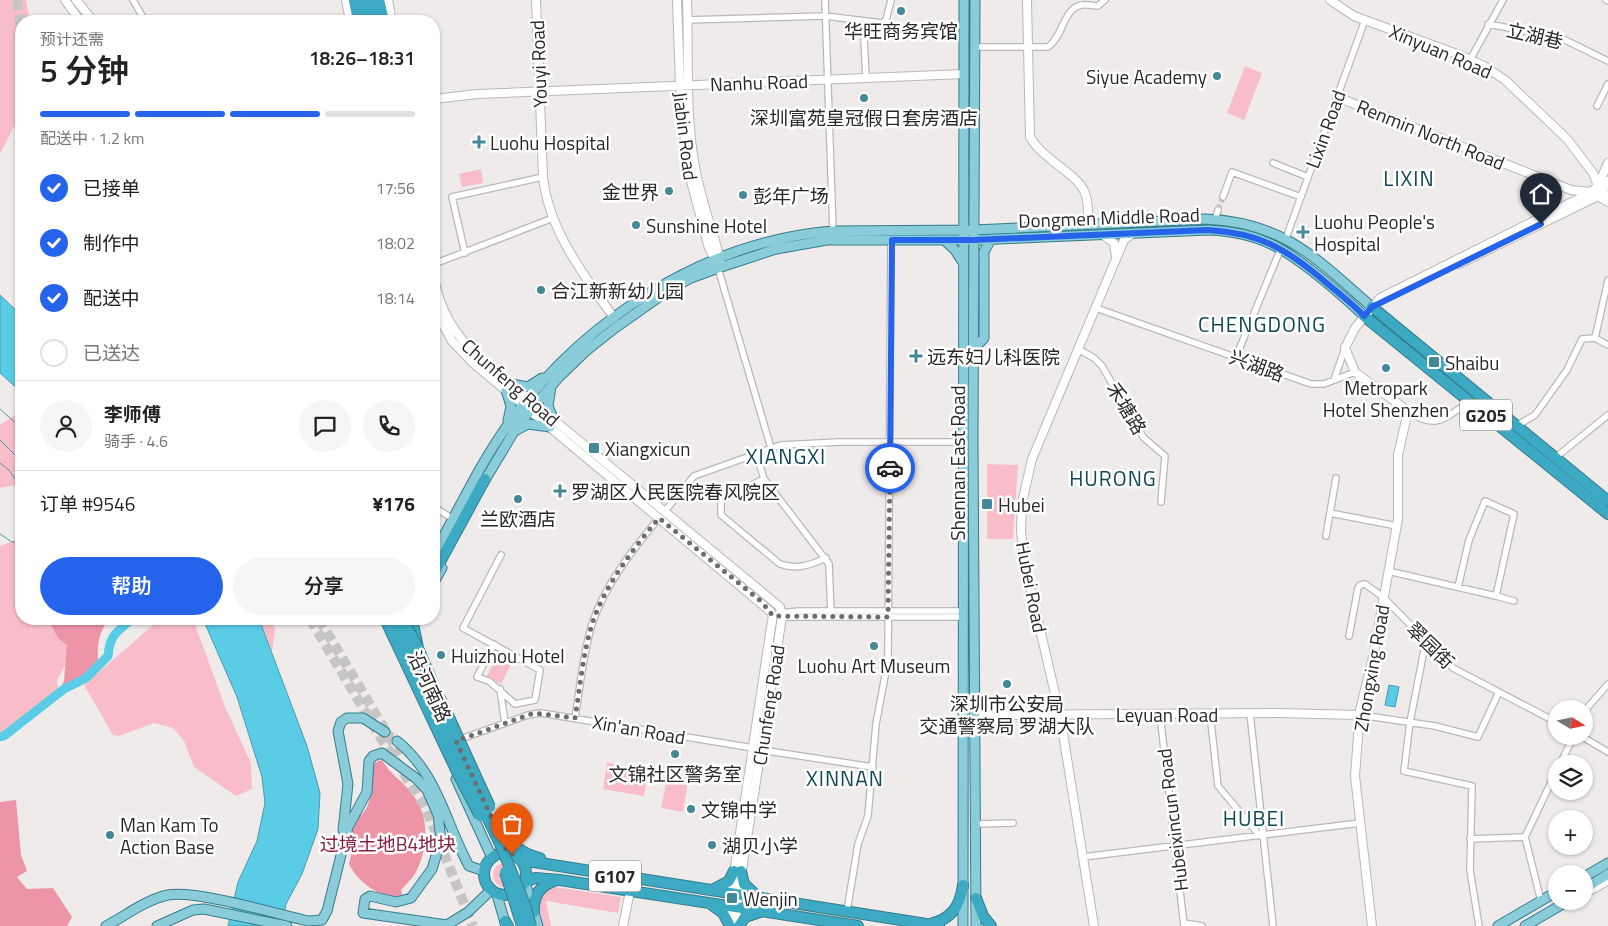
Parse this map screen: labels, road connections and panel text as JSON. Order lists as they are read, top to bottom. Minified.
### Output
{"streets":{"highway":["Dongmen Middle Road","G205","G107"],"main road":["Shennan East Road","沿河南路"],"street":["立湖巷","Xinyuan Road","Youyi Road","Nanhu Road","Lixin Road","Renmin North Road","Jiabin Road","兴湖路","Chunfeng Road","禾塘路","Hubei Road","翠园街","Zhongxing Road","Leyuan Road","Xin'an Road","Hubeixincun Road"]},"crossings":[["Xinyuan Road","Lixin Road"],["Xinyuan Road","Renmin North Road"],["Youyi Road","Nanhu Road"],["Nanhu Road","Jiabin Road"],["Nanhu Road","Shennan East Road"],["Lixin Road","Renmin North Road"],["Lixin Road","Dongmen Middle Road"],["Dongmen Middle Road","Shennan East Road"],["Dongmen Middle Road","Hubei Road"],["兴湖路","Hubei Road"],["Chunfeng Road","Xin'an Road"],["Chunfeng Road","G107"],["禾塘路","Hubei Road"],["Shennan East Road","Leyuan Road"],["Hubei Road","Leyuan Road"],["翠园街","Zhongxing Road"],["Zhongxing Road","Leyuan Road"],["沿河南路","Xin'an Road"],["沿河南路","G107"],["Leyuan Road","Hubeixincun Road"]],"districts":["LIXIN","CHENGDONG","XIANGXI","HURONG","XINNAN","HUBEI"],"parks":["过境土地B4地块"],"places":{"other":["华旺商务宾馆","Siyue Academy","深圳富苑皇冠假日套房酒店","金世界","彭年广场","Sunshine Hotel","合江新新幼儿园","Metropark Hotel Shenzhen","兰欧酒店","Luohu Art Museum","Huizhou Hotel","深圳市公安局 交通警察局 罗湖大队","文锦社区警务室","文锦中学","Man Kam To Action Base","湖贝小学"],"health":["Luohu Hospital","Luohu People's Hospital","远东妇儿科医院","罗湖区人民医院春风院区"],"transit":["Shaibu","Xiangxicun","Hubei","Wenjin"]},"north":"right","page":{"heading":["5 分钟","预计还需","18:26–18:31"],"panel":["李师傅","骑手 · 4.6","订单 #9546","¥176"],"bar":"配送中 · 1.2 km","list":[["已接单","17:56"],["制作中","18:02"],["配送中","18:14"],"已送达"],"buttons":["帮助","分享"],"map_buttons":["+","−"]}}
